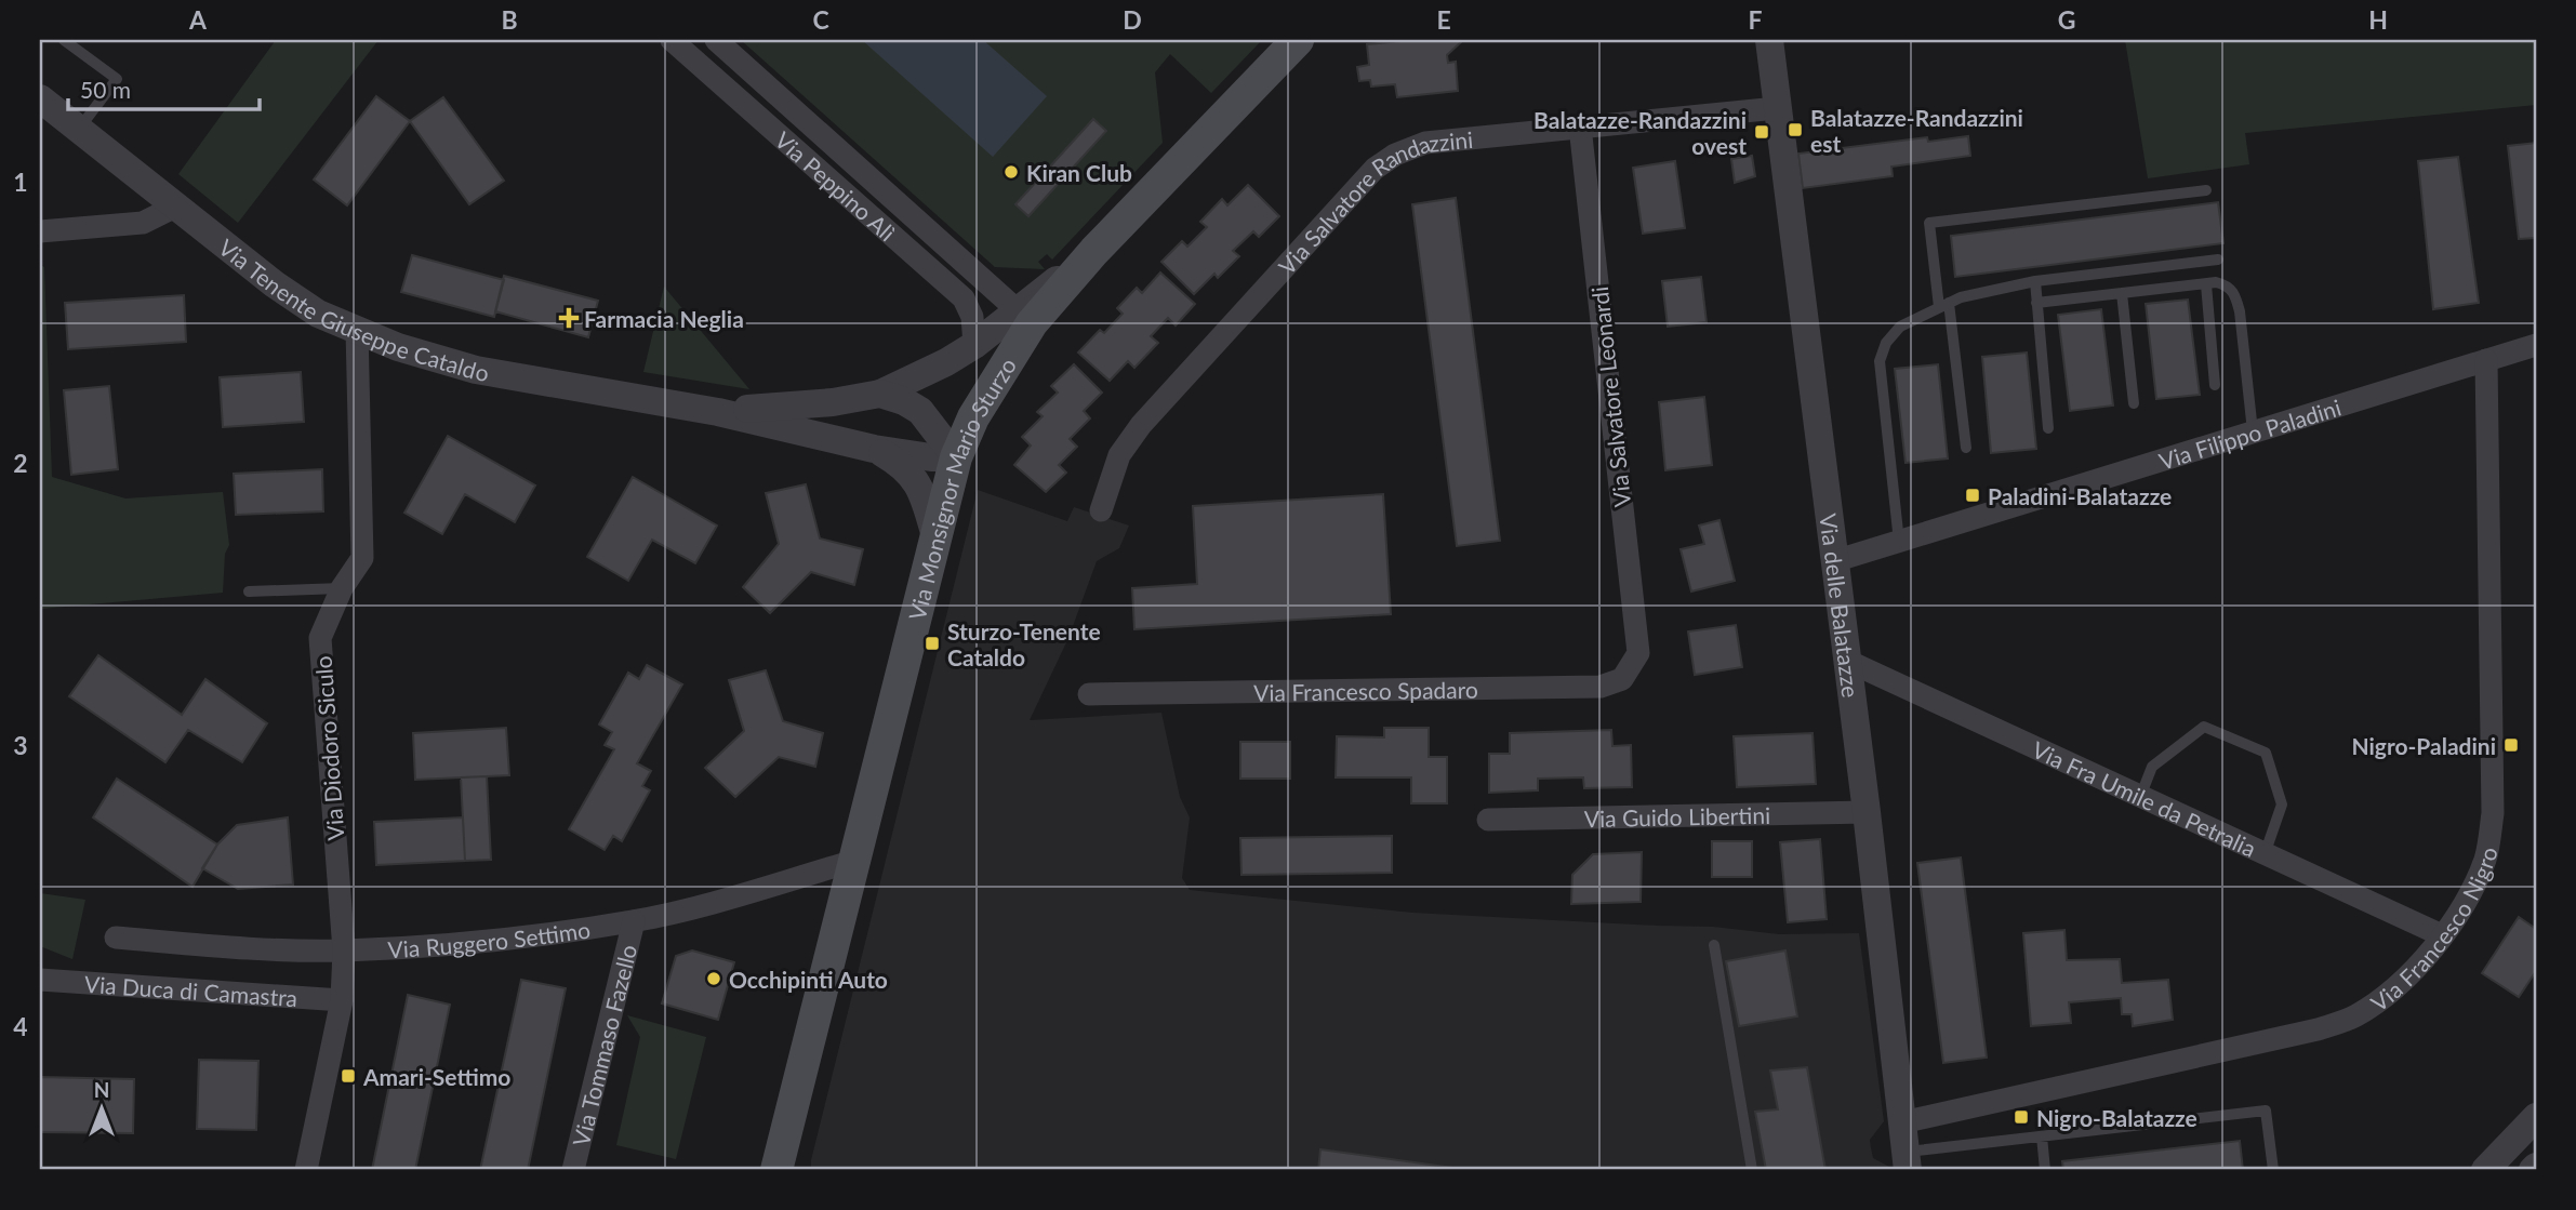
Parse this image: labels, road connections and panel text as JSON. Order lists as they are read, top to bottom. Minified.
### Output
{"streets":{"main road":["Via Monsignor Mario Sturzo"],"street":["Via Peppino Alì","Via Salvatore Randazzini","Via Tenente Giuseppe Cataldo","Via Salvatore Leonardi","Via Filippo Paladini","Via delle Balatazze","Via Francesco Spadaro","Via Diodoro Siculo","Via Fra Umile da Petralia","Via Guido Libertini","Via Francesco Nigro","Via Ruggero Settimo","Via Duca di Camastra","Via Tommaso Fazello"]},"crossings":[["Via Peppino Alì","Via Monsignor Mario Sturzo"],["Via Salvatore Randazzini","Via Salvatore Leonardi"],["Via Salvatore Randazzini","Via delle Balatazze"],["Via Tenente Giuseppe Cataldo","Via Diodoro Siculo"],["Via Salvatore Leonardi","Via Francesco Spadaro"],["Via Filippo Paladini","Via delle Balatazze"],["Via Filippo Paladini","Via Francesco Nigro"],["Via Monsignor Mario Sturzo","Via Ruggero Settimo"],["Via delle Balatazze","Via Fra Umile da Petralia"],["Via delle Balatazze","Via Guido Libertini"],["Via delle Balatazze","Via Francesco Nigro"],["Via Diodoro Siculo","Via Ruggero Settimo"],["Via Diodoro Siculo","Via Duca di Camastra"],["Via Fra Umile da Petralia","Via Francesco Nigro"],["Via Ruggero Settimo","Via Tommaso Fazello"]],"places":{"transit":["Balatazze-Randazzini est","Balatazze-Randazzini ovest","Paladini-Balatazze","Sturzo-Tenente Cataldo","Nigro-Paladini","Amari-Settimo","Nigro-Balatazze"],"other":["Kiran Club","Occhipinti Auto"],"health":["Farmacia Neglia"]},"scale_bar":"50 m","north":"top","grid":{"columns":["A","B","C","D","E","F","G","H"],"rows":["1","2","3","4"]}}
